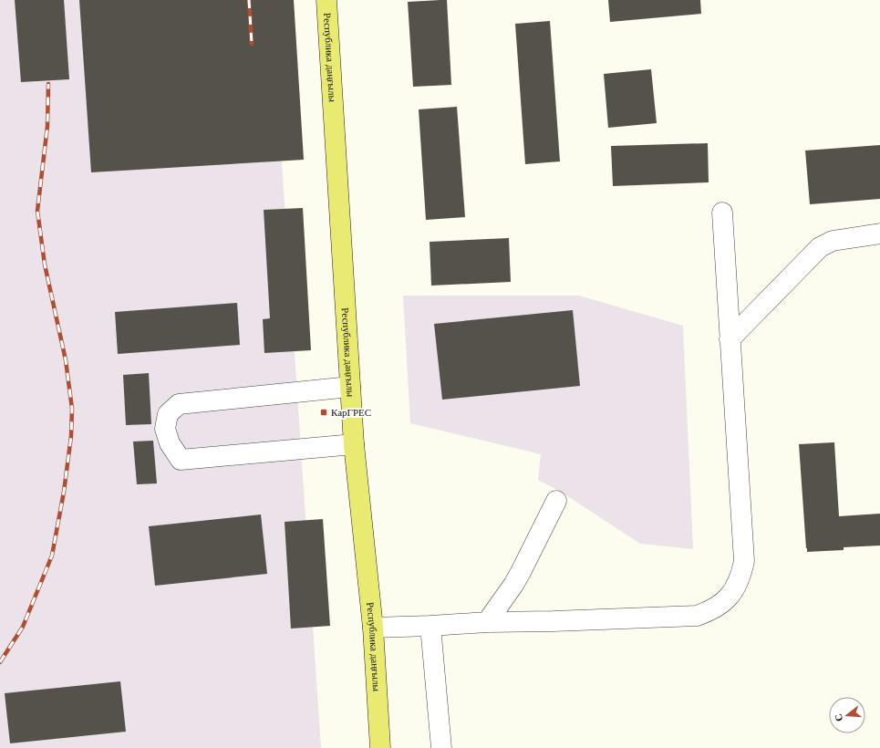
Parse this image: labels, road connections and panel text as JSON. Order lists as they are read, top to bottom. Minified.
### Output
{"streets":{"main road":["Республика даңғылы"]},"places":{"transit":["КарГРЕС"]},"north":"left"}
